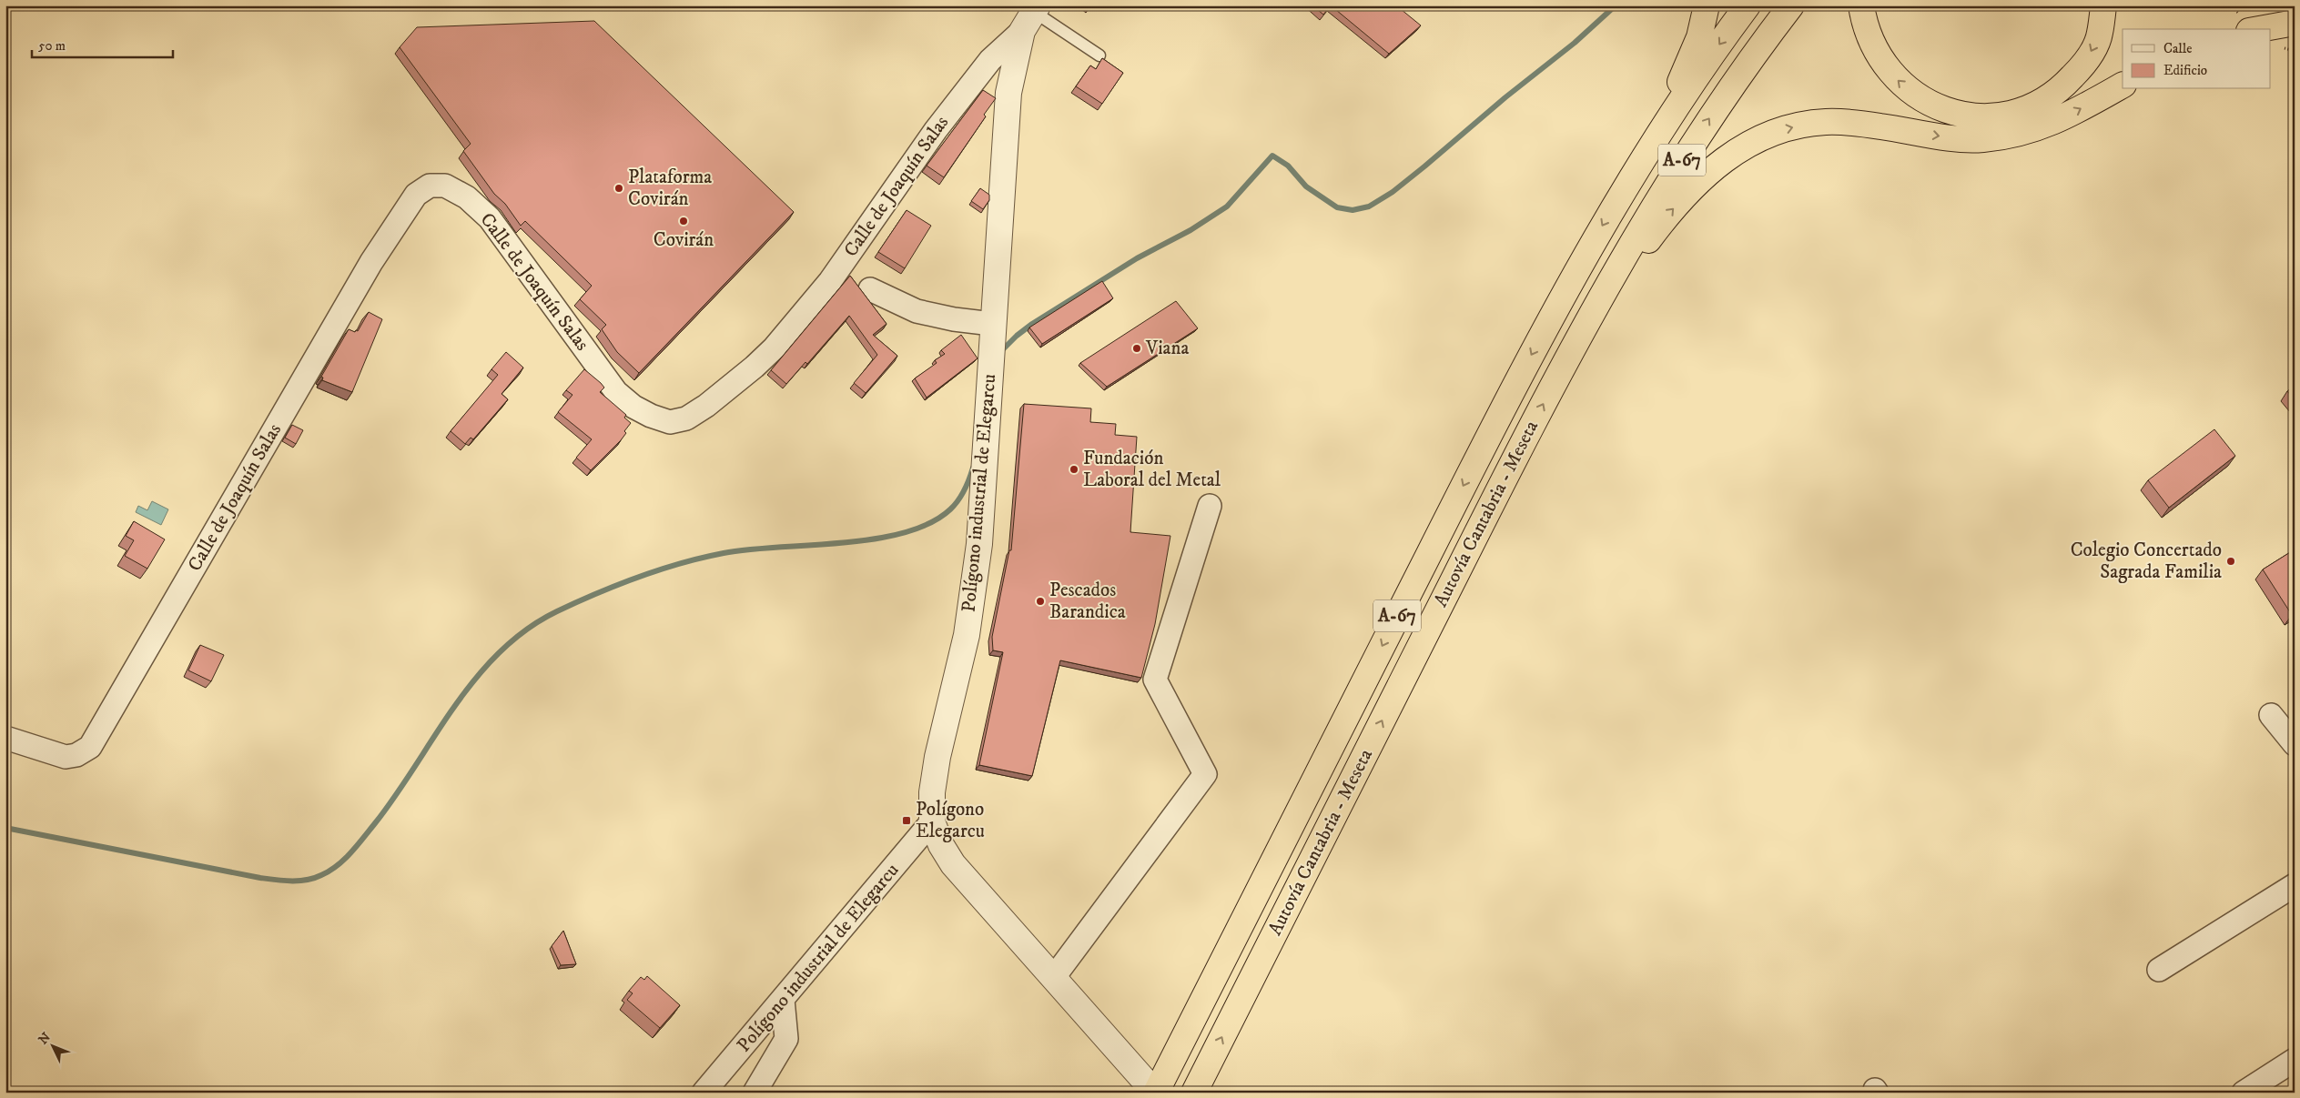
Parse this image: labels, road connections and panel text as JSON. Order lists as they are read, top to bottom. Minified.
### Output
{"streets":{"highway":["A-67","Autovía Cantabria - Meseta"],"street":["Calle de Joaquín Salas","Polígono industrial de Elegarcu"]},"crossings":[["Polígono industrial de Elegarcu","Autovía Cantabria - Meseta"]],"places":{"other":["Plataforma Covirán","Covirán","Viana","Fundación Laboral del Metal","Colegio Concertado Sagrada Familia","Pescados Barandica"],"transit":["Polígono Elegarcu"]},"legend":["Calle","Edificio"],"scale_bar":"50 m","north":"top left"}
